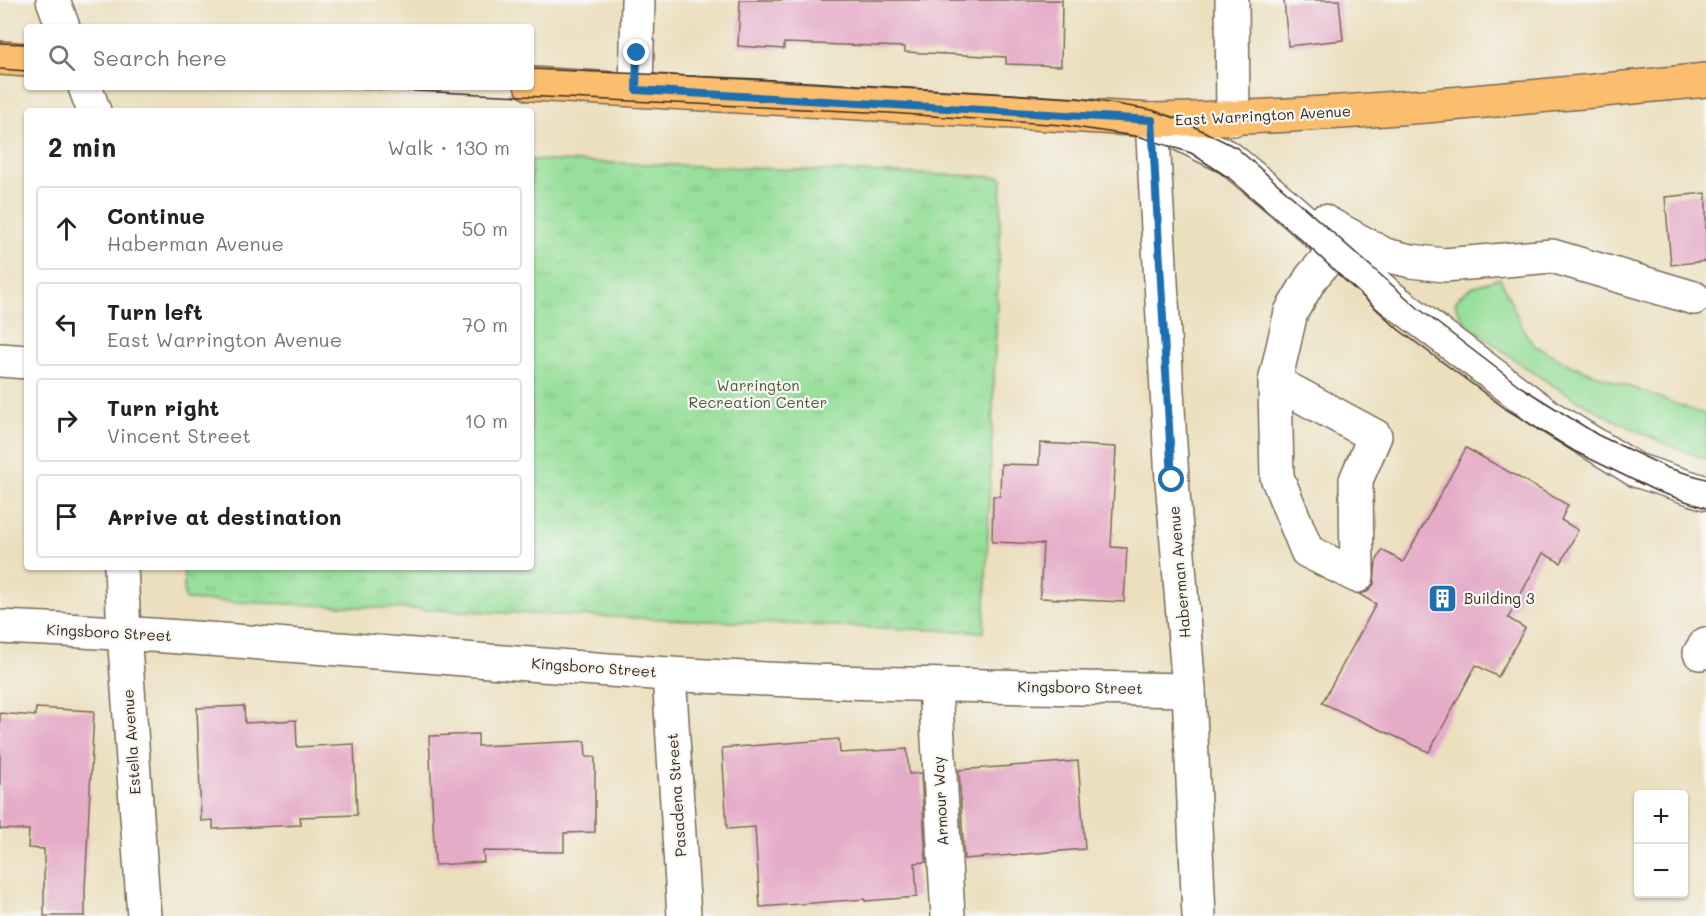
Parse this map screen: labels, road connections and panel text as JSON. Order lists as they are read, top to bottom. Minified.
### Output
{"streets":{"main road":["East Warrington Avenue"],"street":["Haberman Avenue","Kingsboro Street","Estella Avenue","Pasadena Street","Armour Way"]},"crossings":[["East Warrington Avenue","Haberman Avenue"],["Haberman Avenue","Kingsboro Street"],["Kingsboro Street","Estella Avenue"],["Kingsboro Street","Pasadena Street"],["Kingsboro Street","Armour Way"]],"parks":["Warrington Recreation Center"],"places":{"building":["Building 3"]},"page":{"search":"Search here","heading":["2 min","Walk · 130 m"],"list":[["Continue","Haberman Avenue","50 m"],["Turn left","East Warrington Avenue","70 m"],["Turn right","Vincent Street","10 m"],"Arrive at destination"],"map_buttons":["+","−"]}}
